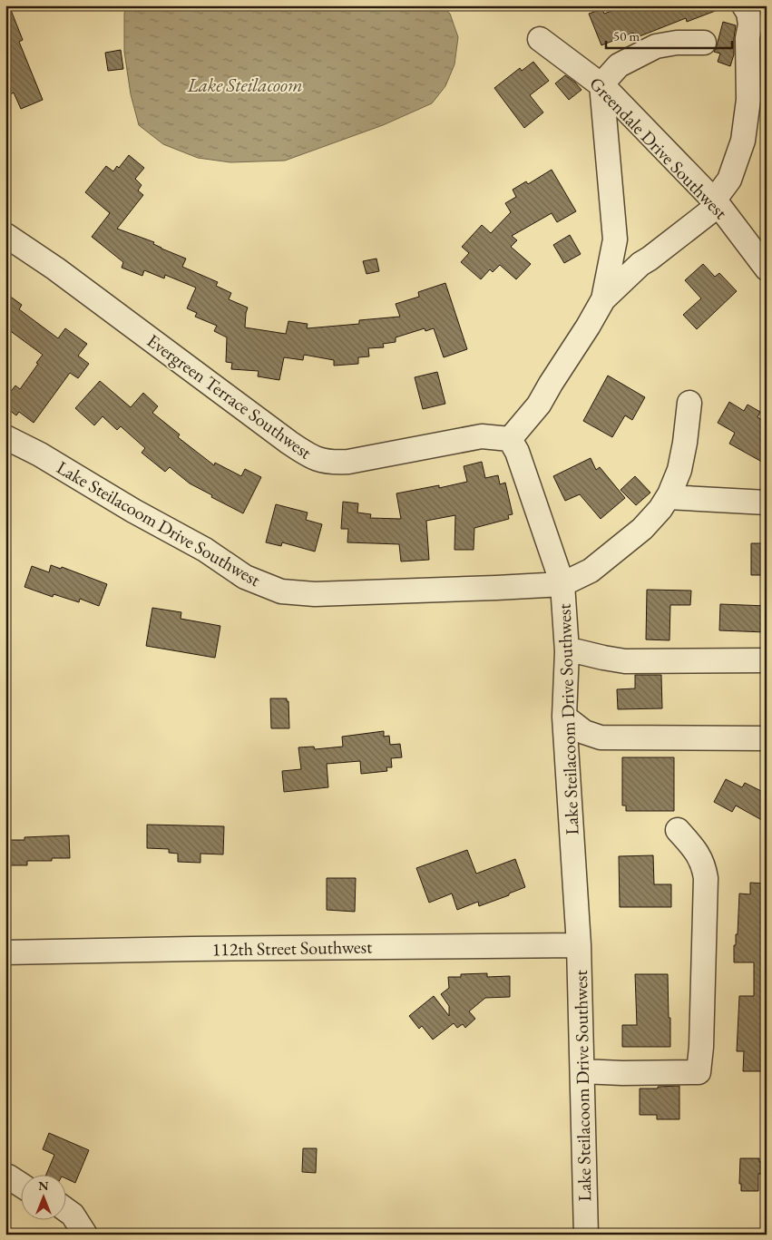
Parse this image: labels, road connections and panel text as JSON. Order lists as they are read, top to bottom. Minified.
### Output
{"streets":{"street":["Greendale Drive Southwest","Evergreen Terrace Southwest","Lake Steilacoom Drive Southwest","112th Street Southwest"]},"crossings":[["Lake Steilacoom Drive Southwest","112th Street Southwest"]],"water":["Lake Steilacoom"],"scale_bar":"50 m","north":"top"}
